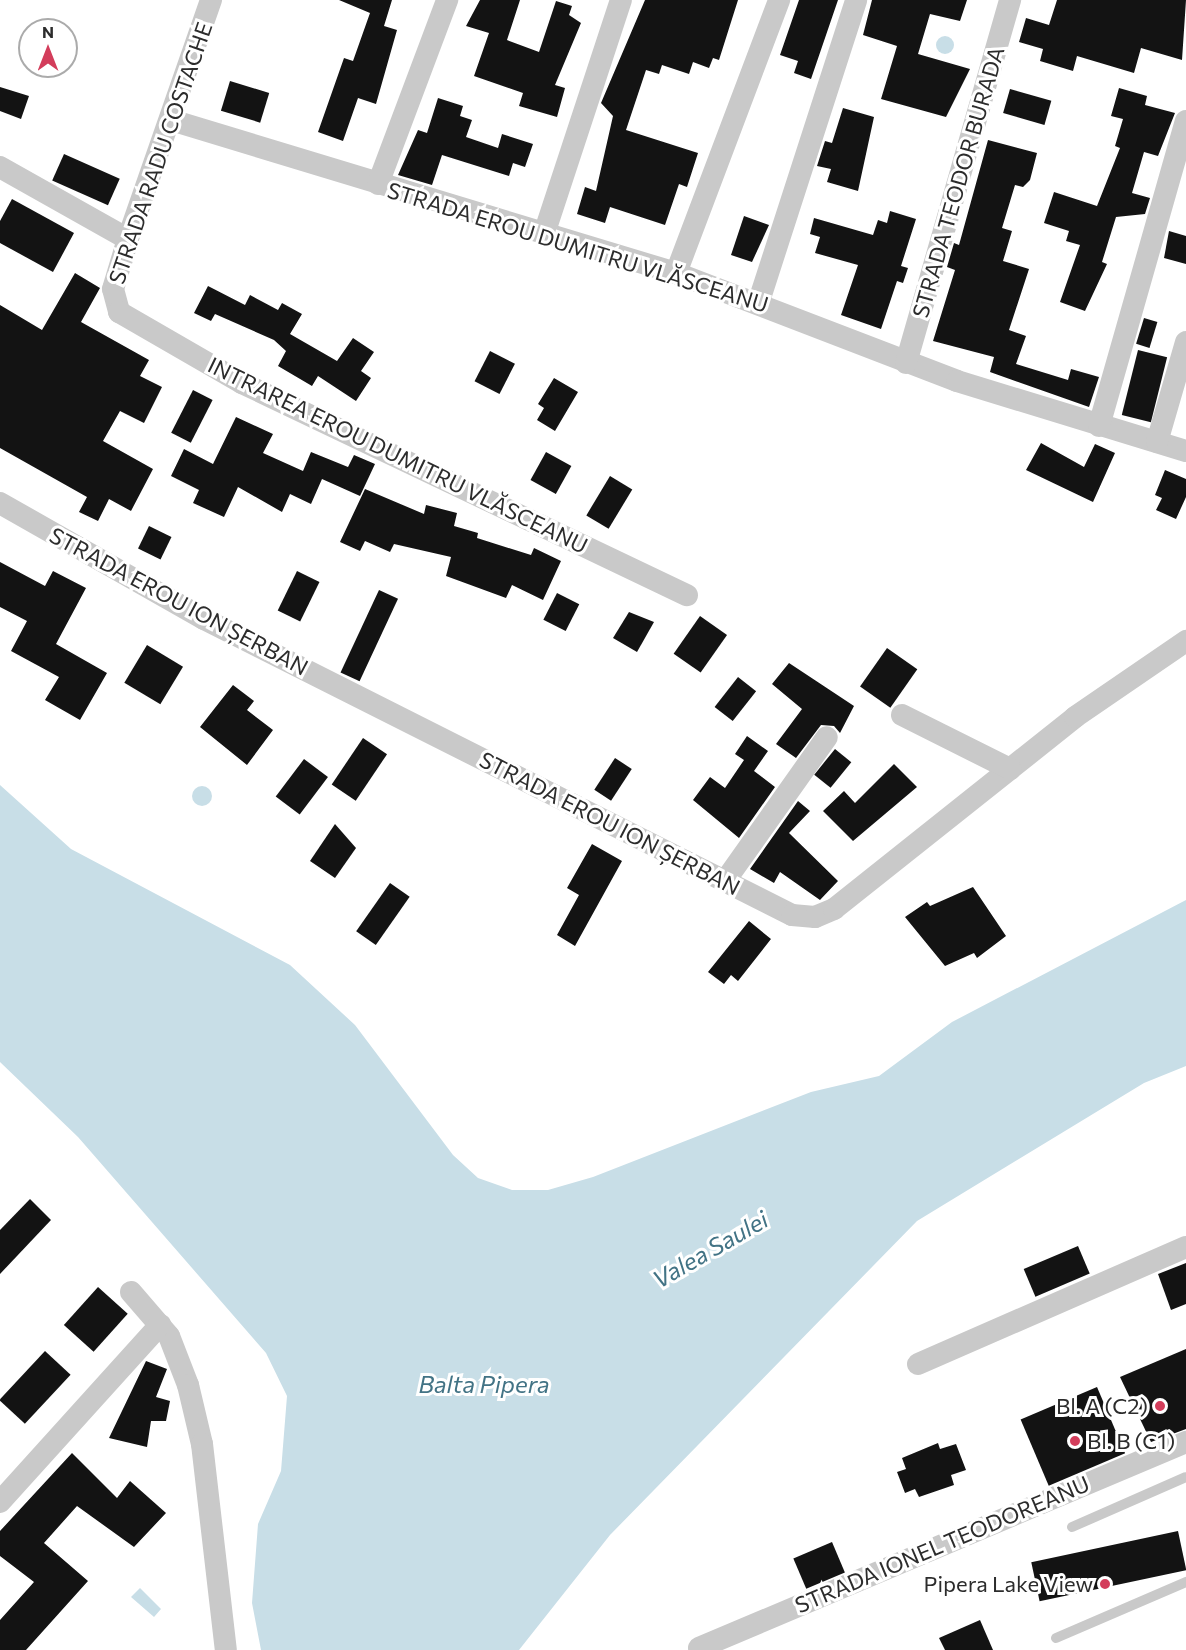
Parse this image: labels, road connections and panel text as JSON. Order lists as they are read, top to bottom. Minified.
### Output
{"streets":{"street":["STRADA RADU COSTACHE","STRADA TEODOR BURADA","STRADA EROU DUMITRU VLĂSCEANU","INTRAREA EROU DUMITRU VLĂSCEANU","STRADA EROU ION ȘERBAN","STRADA IONEL TEODOREANU"]},"crossings":[["STRADA RADU COSTACHE","STRADA EROU DUMITRU VLĂSCEANU"],["STRADA RADU COSTACHE","INTRAREA EROU DUMITRU VLĂSCEANU"],["STRADA TEODOR BURADA","STRADA EROU DUMITRU VLĂSCEANU"]],"water":["Valea Saulei","Balta Pipera"],"places":["Bl. A (C2)","Bl. B (C1)","Pipera Lake View"],"north":"top"}
